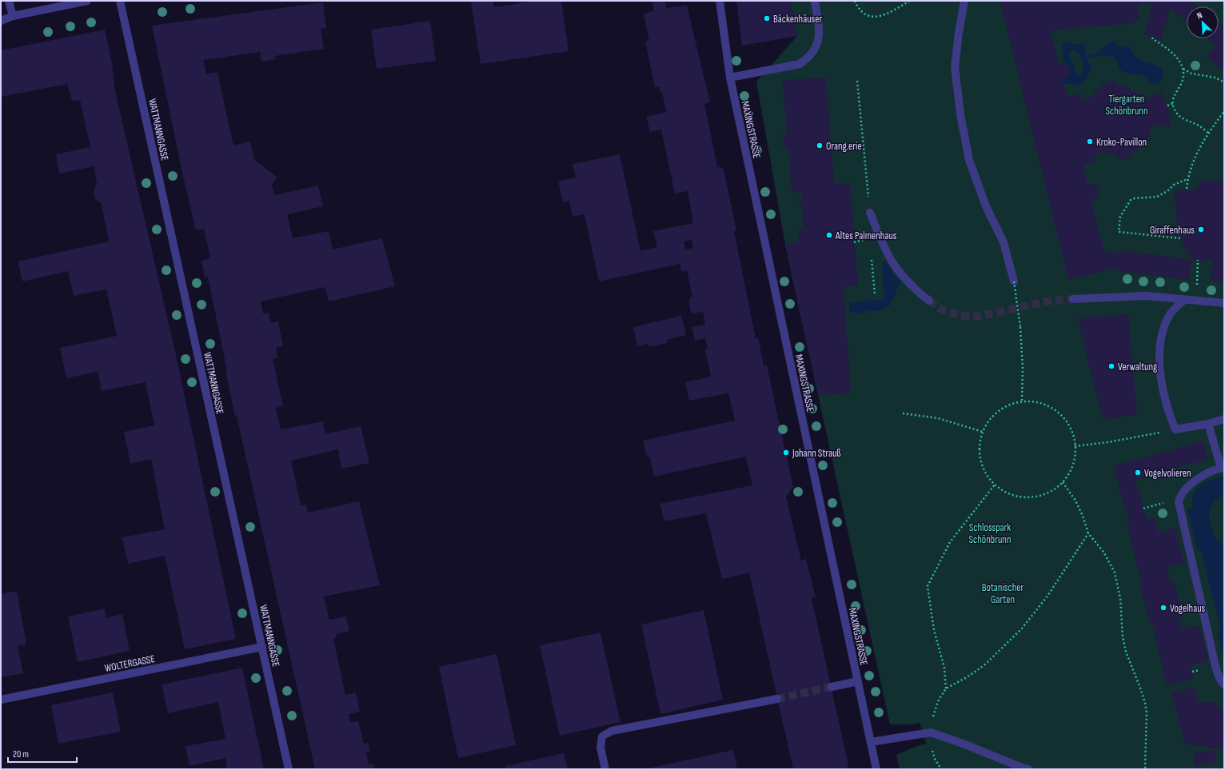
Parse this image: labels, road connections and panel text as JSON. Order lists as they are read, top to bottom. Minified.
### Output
{"streets":{"street":["WATTMANNGASSE","MAXINGSTRASSE","WOLTERGASSE"]},"crossings":[["WATTMANNGASSE","WOLTERGASSE"]],"parks":["Tiergarten Schönbrunn","Schlosspark Schönbrunn","Botanischer Garten"],"places":["Bäckenhäuser","Kroko-Pavillon","Orang.erie","Giraffenhaus","Altes Palmenhaus","Verwaltung","Johann Strauß","Vogelvolieren","Vogelhaus"],"scale_bar":"20 m","north":"top left"}
